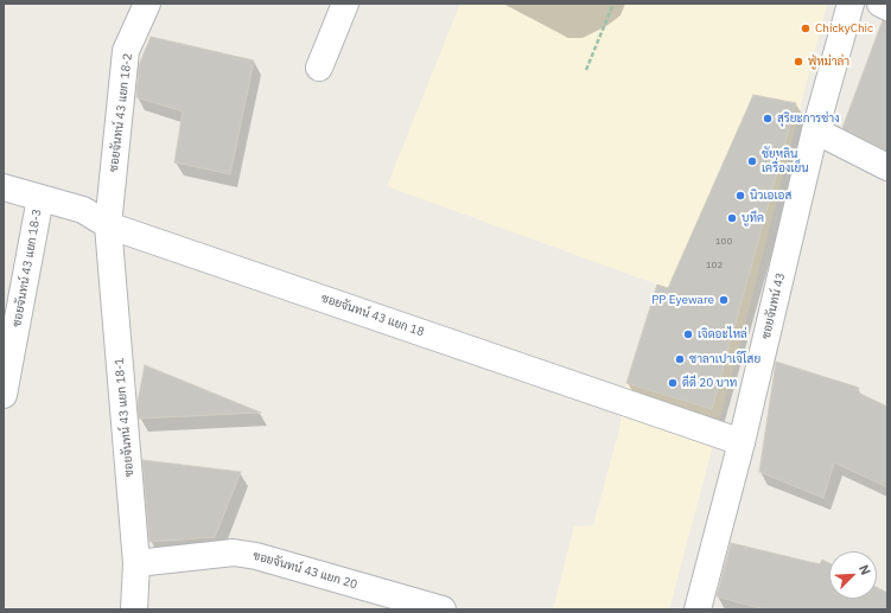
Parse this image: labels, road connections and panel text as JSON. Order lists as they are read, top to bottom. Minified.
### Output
{"streets":{"street":["ซอยจันทน์ 43 แยก 18-2","ซอยจันทน์ 43 แยก 18-3","ซอยจันทน์ 43","ซอยจันทน์ 43 แยก 18","ซอยจันทน์ 43 แยก 18-1","ซอยจันทน์ 43 แยก 20"]},"crossings":[["ซอยจันทน์ 43 แยก 18-2","ซอยจันทน์ 43 แยก 18"],["ซอยจันทน์ 43 แยก 18-2","ซอยจันทน์ 43 แยก 18-1"],["ซอยจันทน์ 43 แยก 18-3","ซอยจันทน์ 43 แยก 18"],["ซอยจันทน์ 43","ซอยจันทน์ 43 แยก 18"],["ซอยจันทน์ 43 แยก 18","ซอยจันทน์ 43 แยก 18-1"],["ซอยจันทน์ 43 แยก 18-1","ซอยจันทน์ 43 แยก 20"]],"places":["ChickyChic","ฟู่หม่าล่า","สุริยะการช่าง","ชัยหลิน เครื่องเย็น","นิวเอเอส","บูทีค","PP Eyeware","เจิดอะไหล่","ซาลาเปาเจ๊โสย","ดีดี 20 บาท"],"house_numbers":["100","102"],"north":"top right"}
